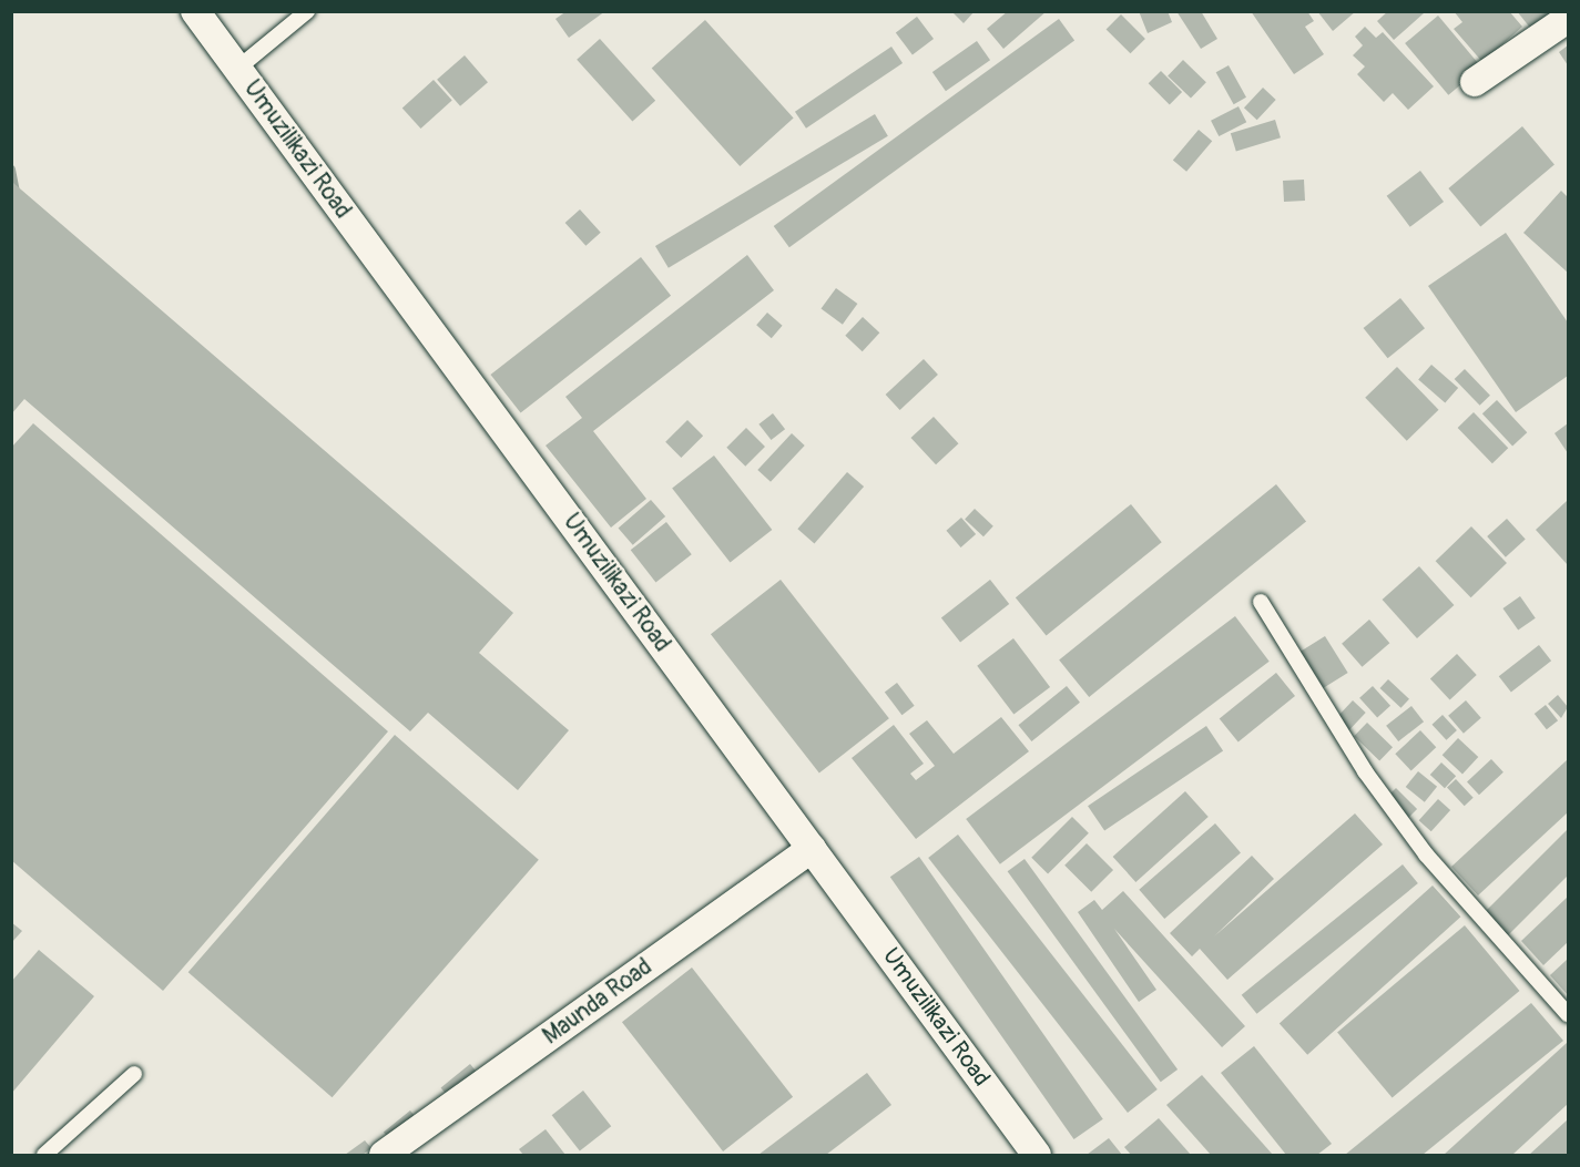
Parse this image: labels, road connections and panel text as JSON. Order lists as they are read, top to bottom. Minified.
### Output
{"streets":{"street":["Umuzilikazi Road","Maunda Road"]},"crossings":[["Umuzilikazi Road","Maunda Road"]]}
